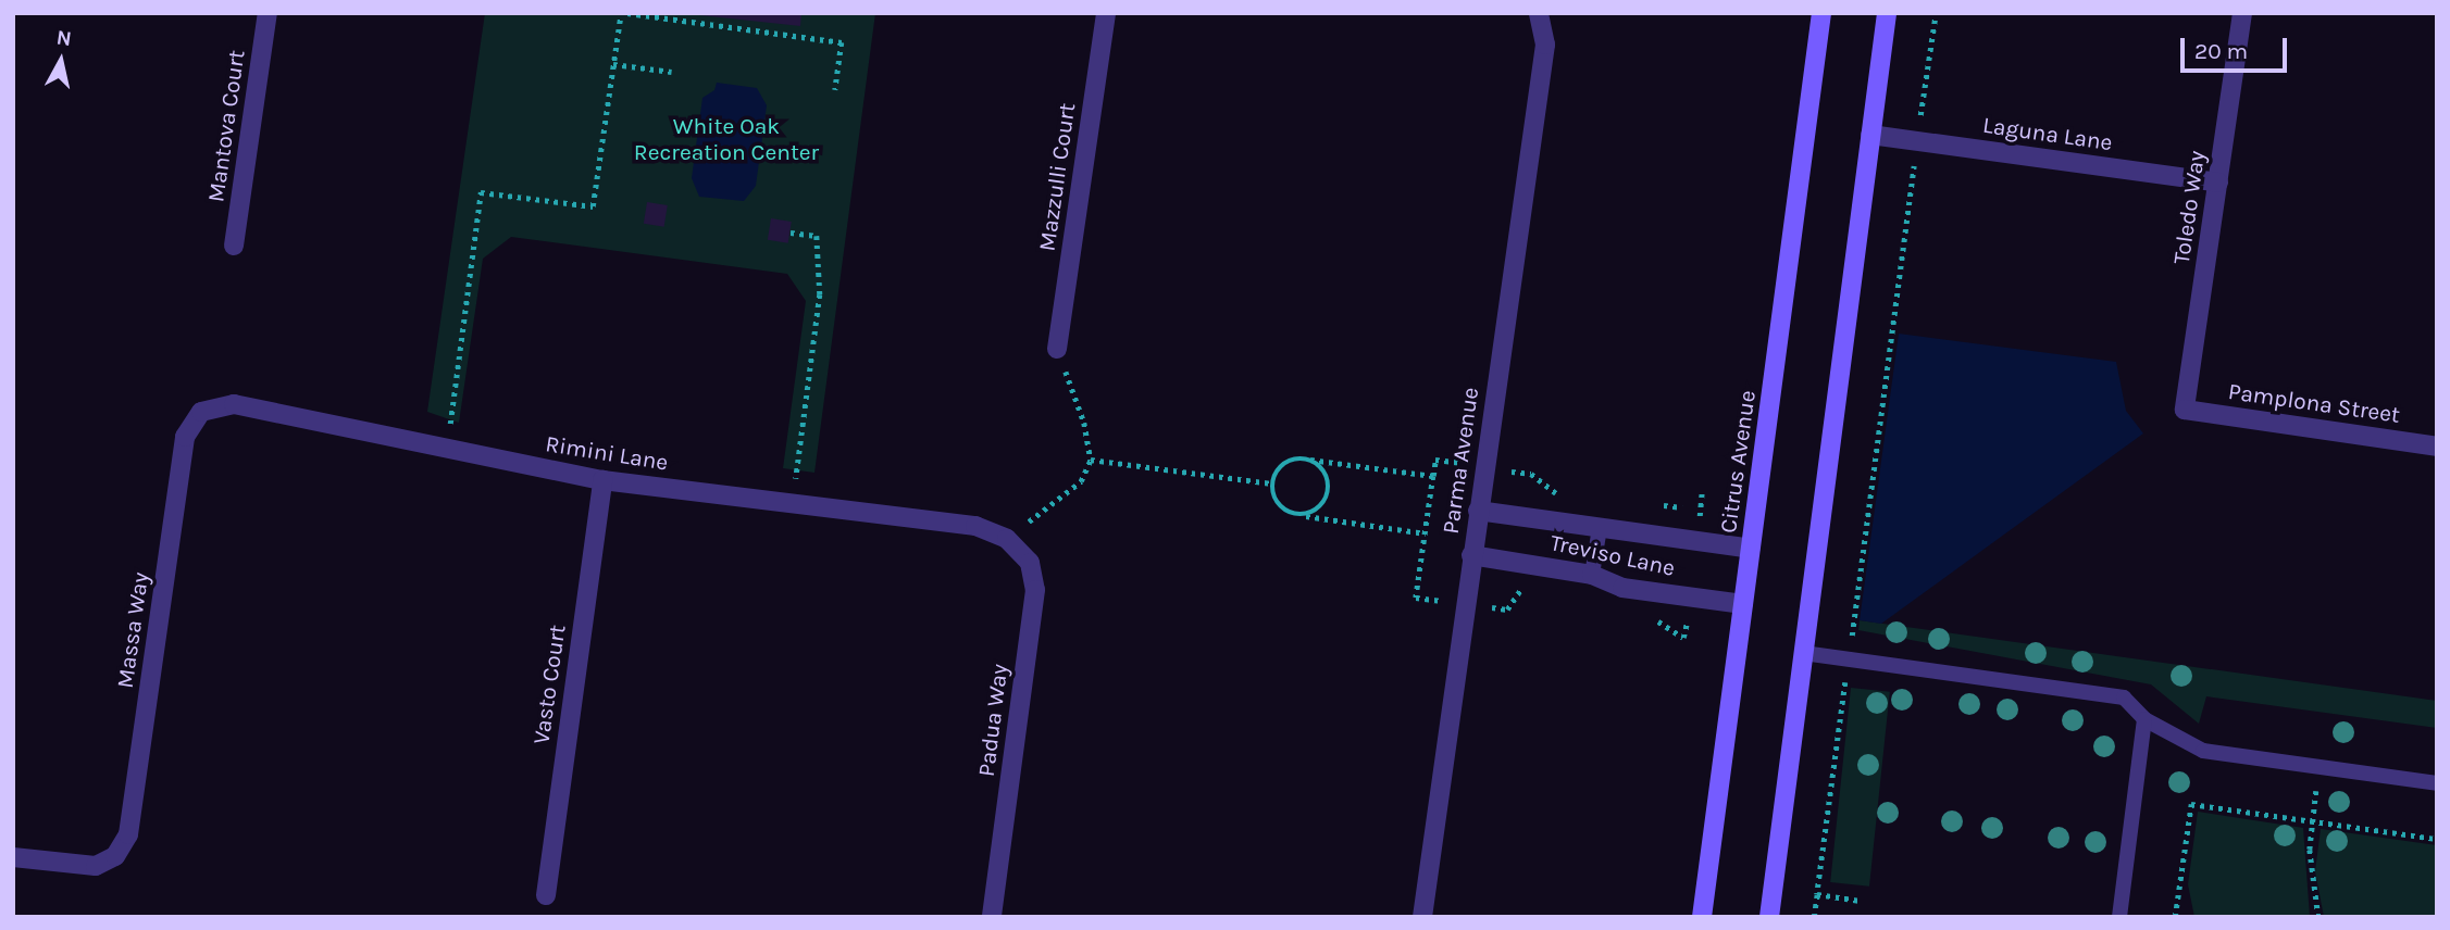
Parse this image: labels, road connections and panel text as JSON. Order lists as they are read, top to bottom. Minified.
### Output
{"streets":{"main road":["Citrus Avenue"],"street":["Mantova Court","Laguna Lane","Mazzulli Court","Toledo Way","Pamplona Street","Rimini Lane","Parma Avenue","Treviso Lane","Massa Way","Vasto Court","Padua Way"]},"crossings":[["Laguna Lane","Toledo Way"],["Toledo Way","Pamplona Street"],["Rimini Lane","Massa Way"],["Rimini Lane","Vasto Court"],["Rimini Lane","Padua Way"],["Parma Avenue","Treviso Lane"],["Citrus Avenue","Treviso Lane"]],"parks":["White Oak Recreation Center"],"scale_bar":"20 m","north":"top"}
